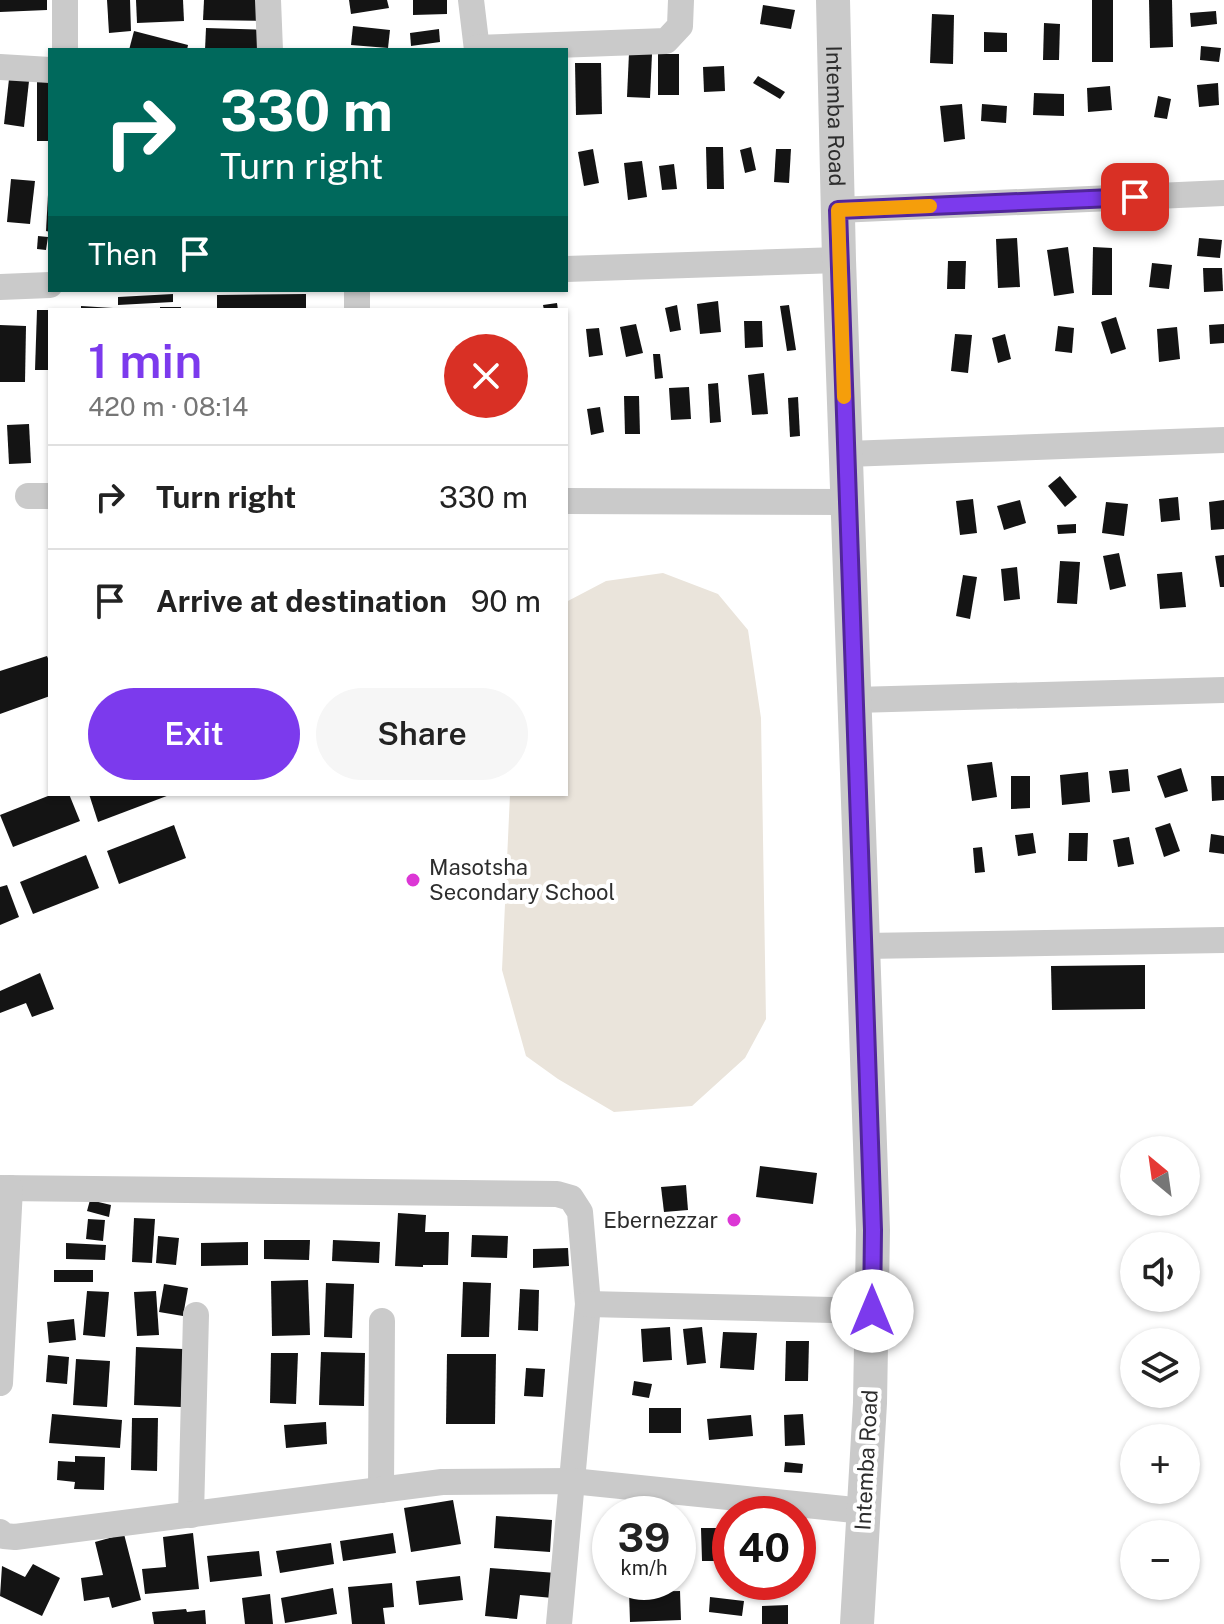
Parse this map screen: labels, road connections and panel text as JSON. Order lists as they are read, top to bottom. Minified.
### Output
{"streets":{"street":["Intemba Road"]},"places":["Masotsha Secondary School","Ebernezzar"],"north":"top left","page":{"turn":["330 m","Turn right"],"then":"Then","heading":["1 min","420 m · 08:14"],"list":[{"name":"Turn right","value":"330 m"},{"name":"Arrive at destination","value":"90 m"}],"buttons":["Exit","Share"],"map_buttons":["+","−"],"speed":"39 km/h","limit":"40"}}
